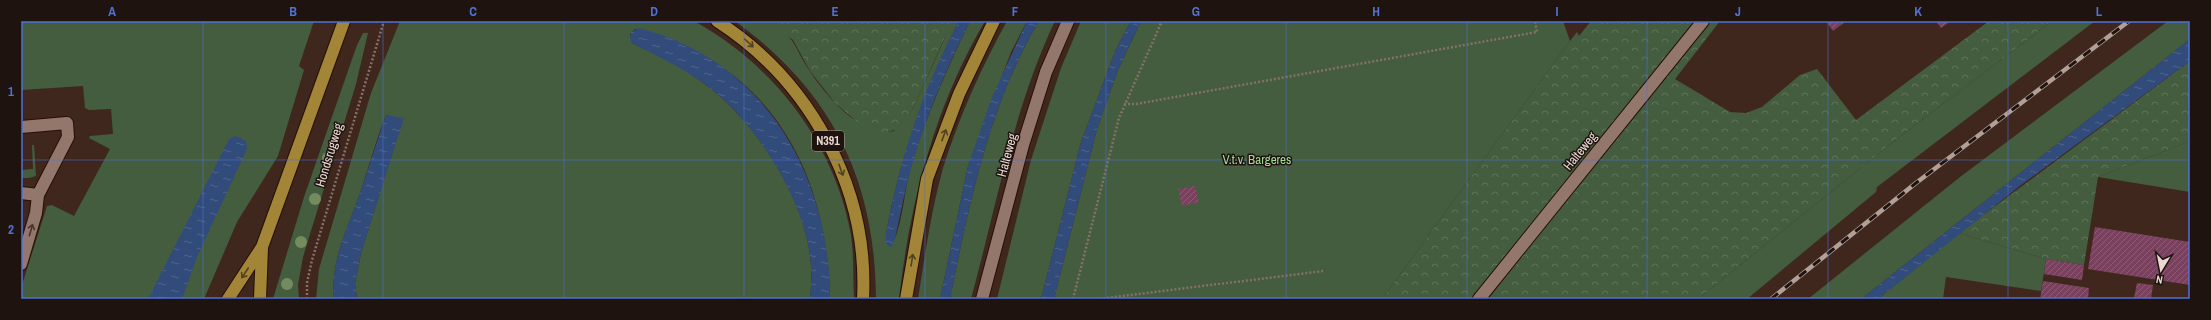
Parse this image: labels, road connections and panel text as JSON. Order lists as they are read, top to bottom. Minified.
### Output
{"streets":{"main road":["N391"],"street":["Halteweg"],"path":["Hondsrugweg"]},"parks":["V.t.v. Bargeres"],"north":"bottom","grid":{"columns":["A","B","C","D","E","F","G","H","I","J","K","L"],"rows":["1","2"]}}
